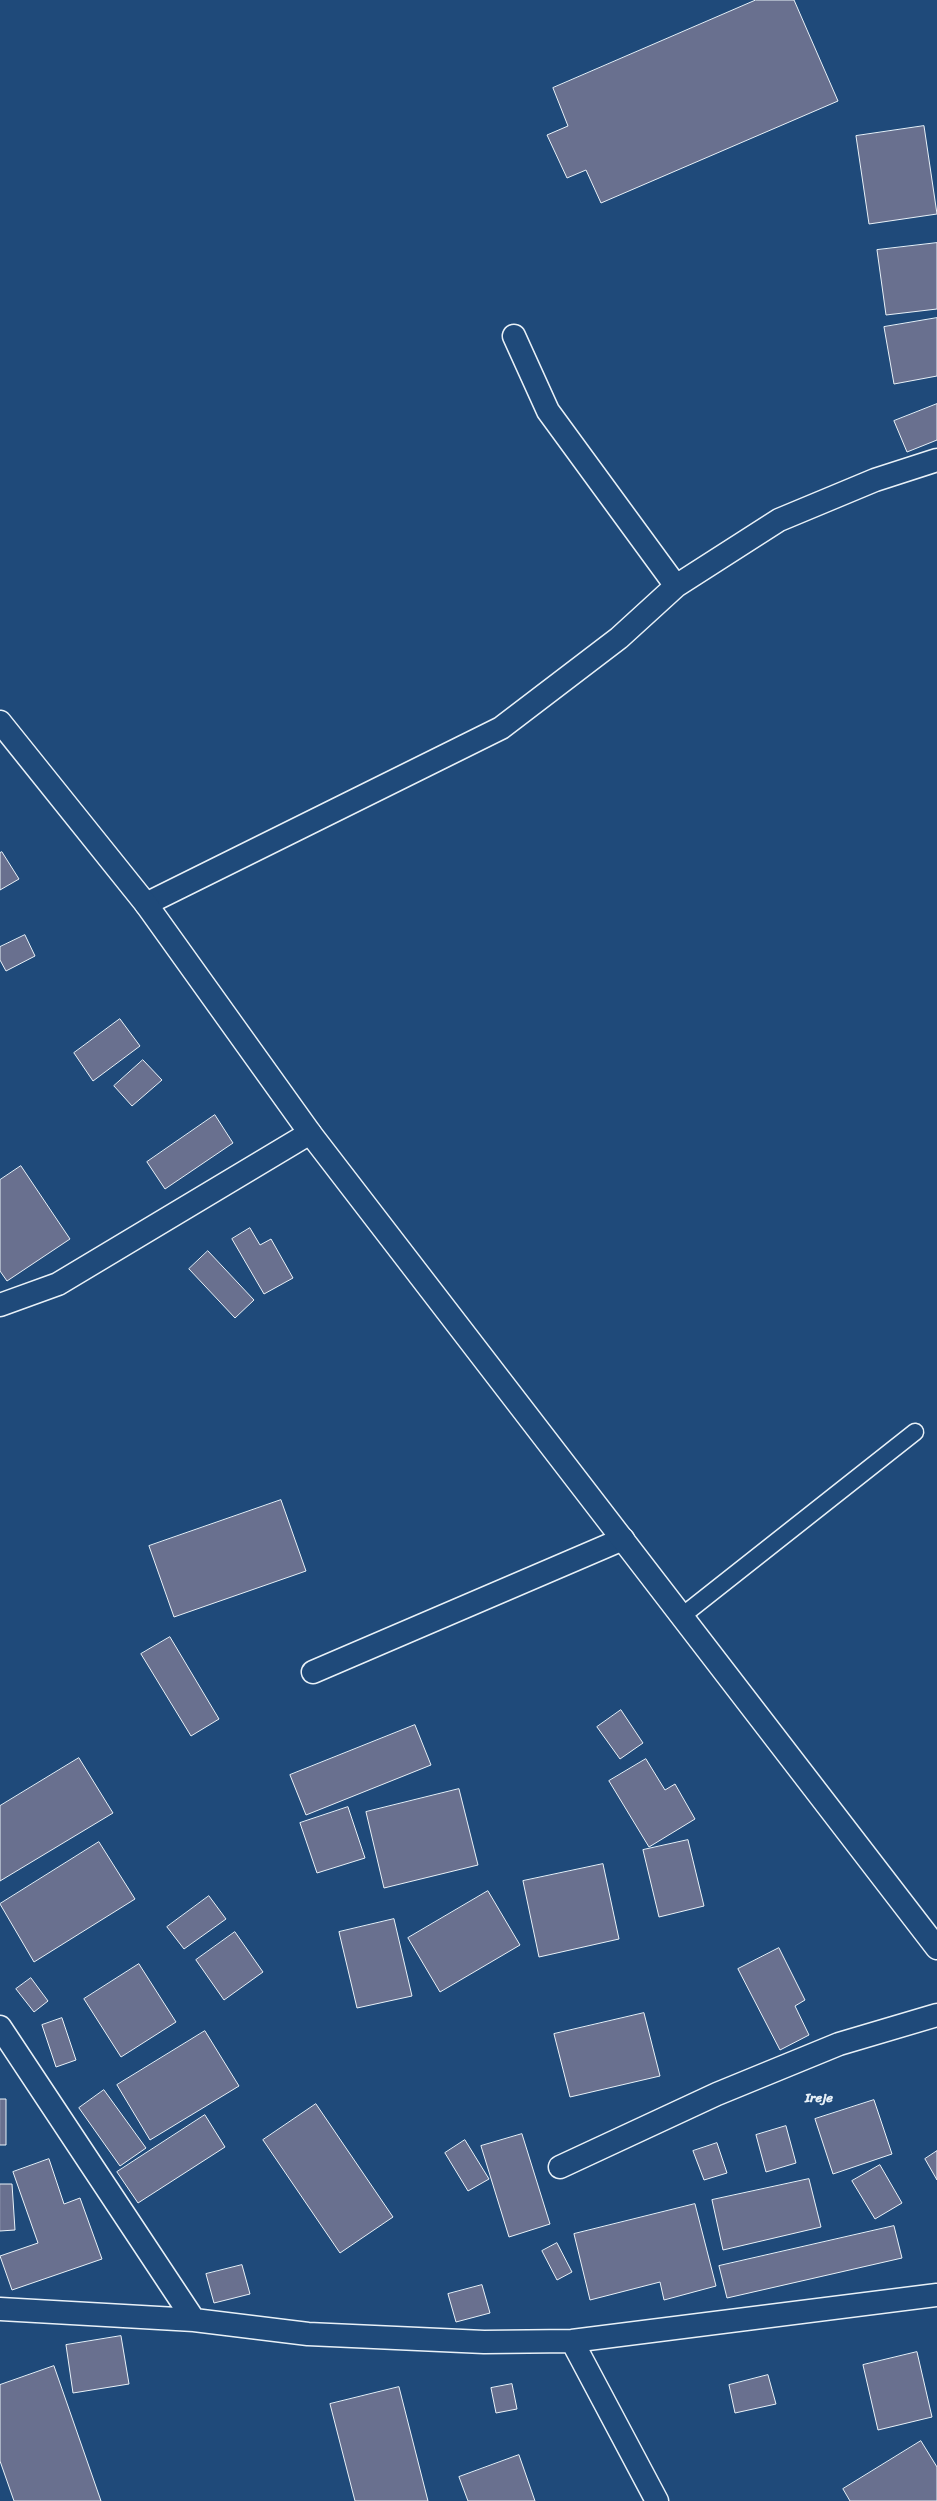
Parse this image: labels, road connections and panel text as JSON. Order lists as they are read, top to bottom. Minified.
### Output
{"districts":["Ireje"]}
